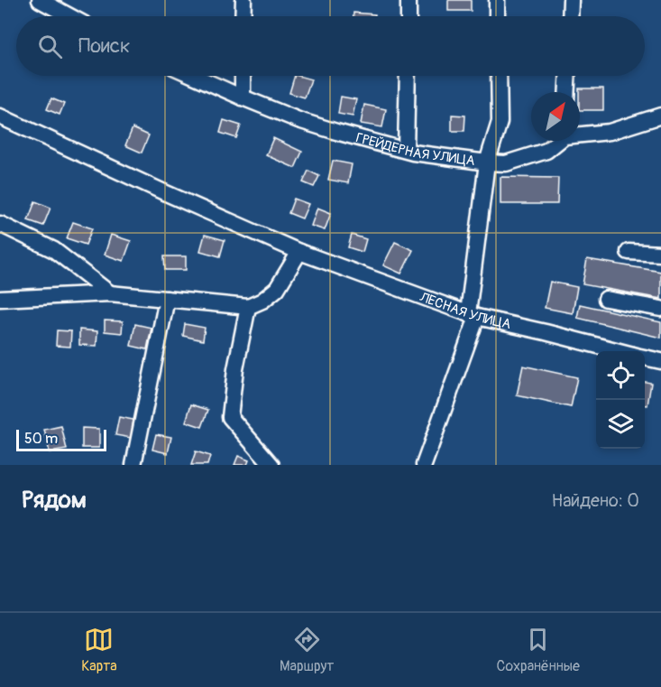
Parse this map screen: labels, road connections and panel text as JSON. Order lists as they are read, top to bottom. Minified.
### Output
{"streets":{"street":["ГРЕЙДЕРНАЯ УЛИЦА","ЛЕСНАЯ УЛИЦА"]},"scale_bar":"50 m","north":"top right","page":{"search":"Поиск","scale":"50 m","heading":["Рядом","Найдено: 0"],"nav":["Карта","Маршрут","Сохранённые"]}}
